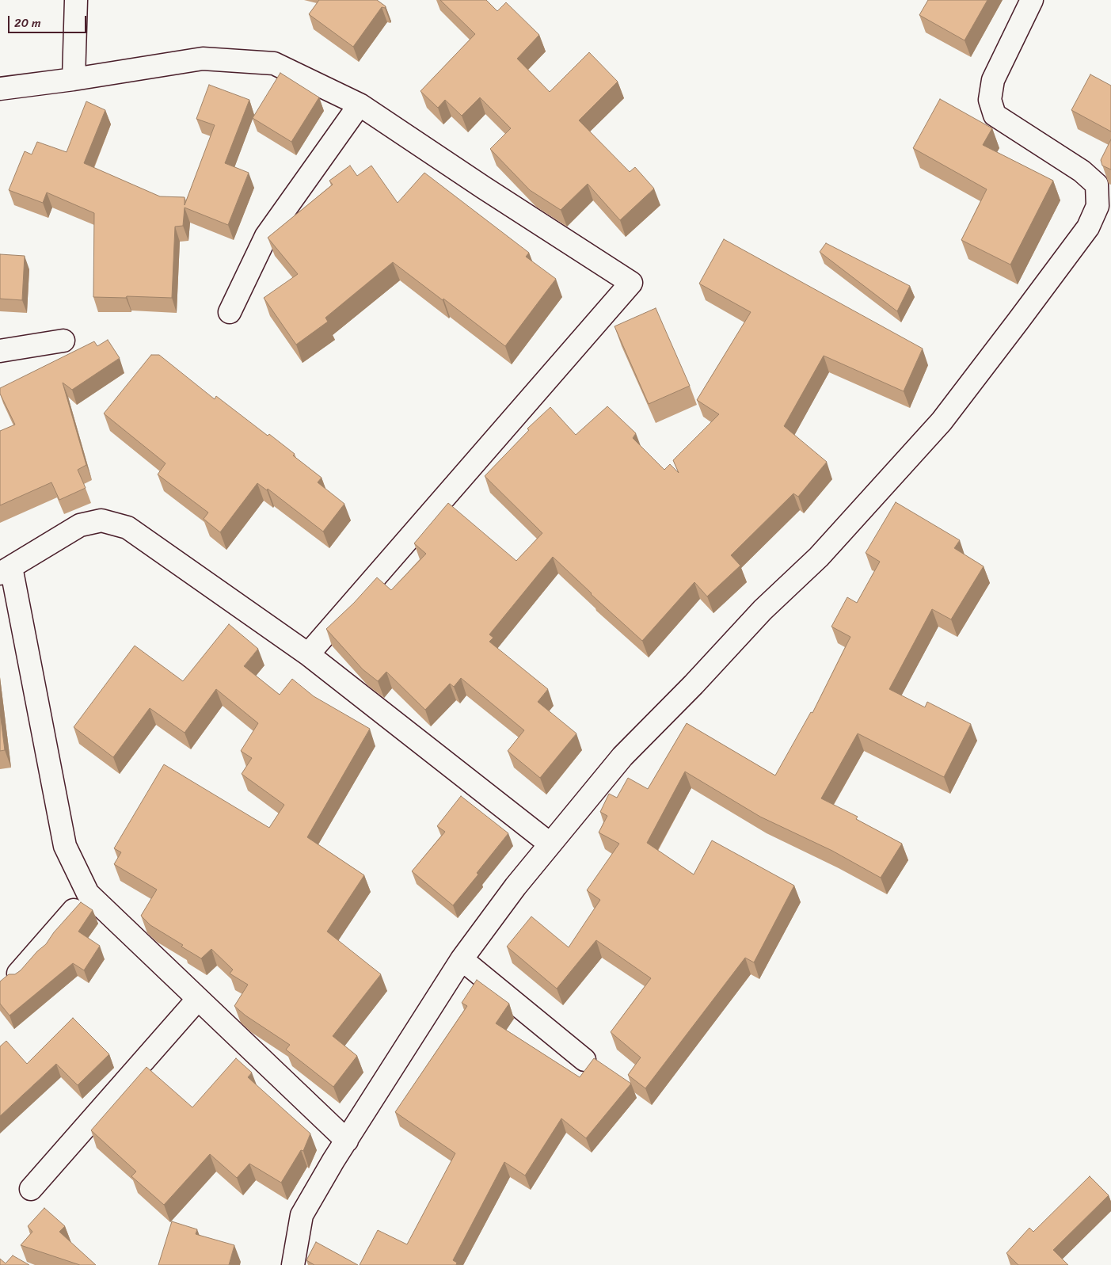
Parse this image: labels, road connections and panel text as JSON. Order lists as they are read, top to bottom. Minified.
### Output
{"scale_bar":"20 m"}
